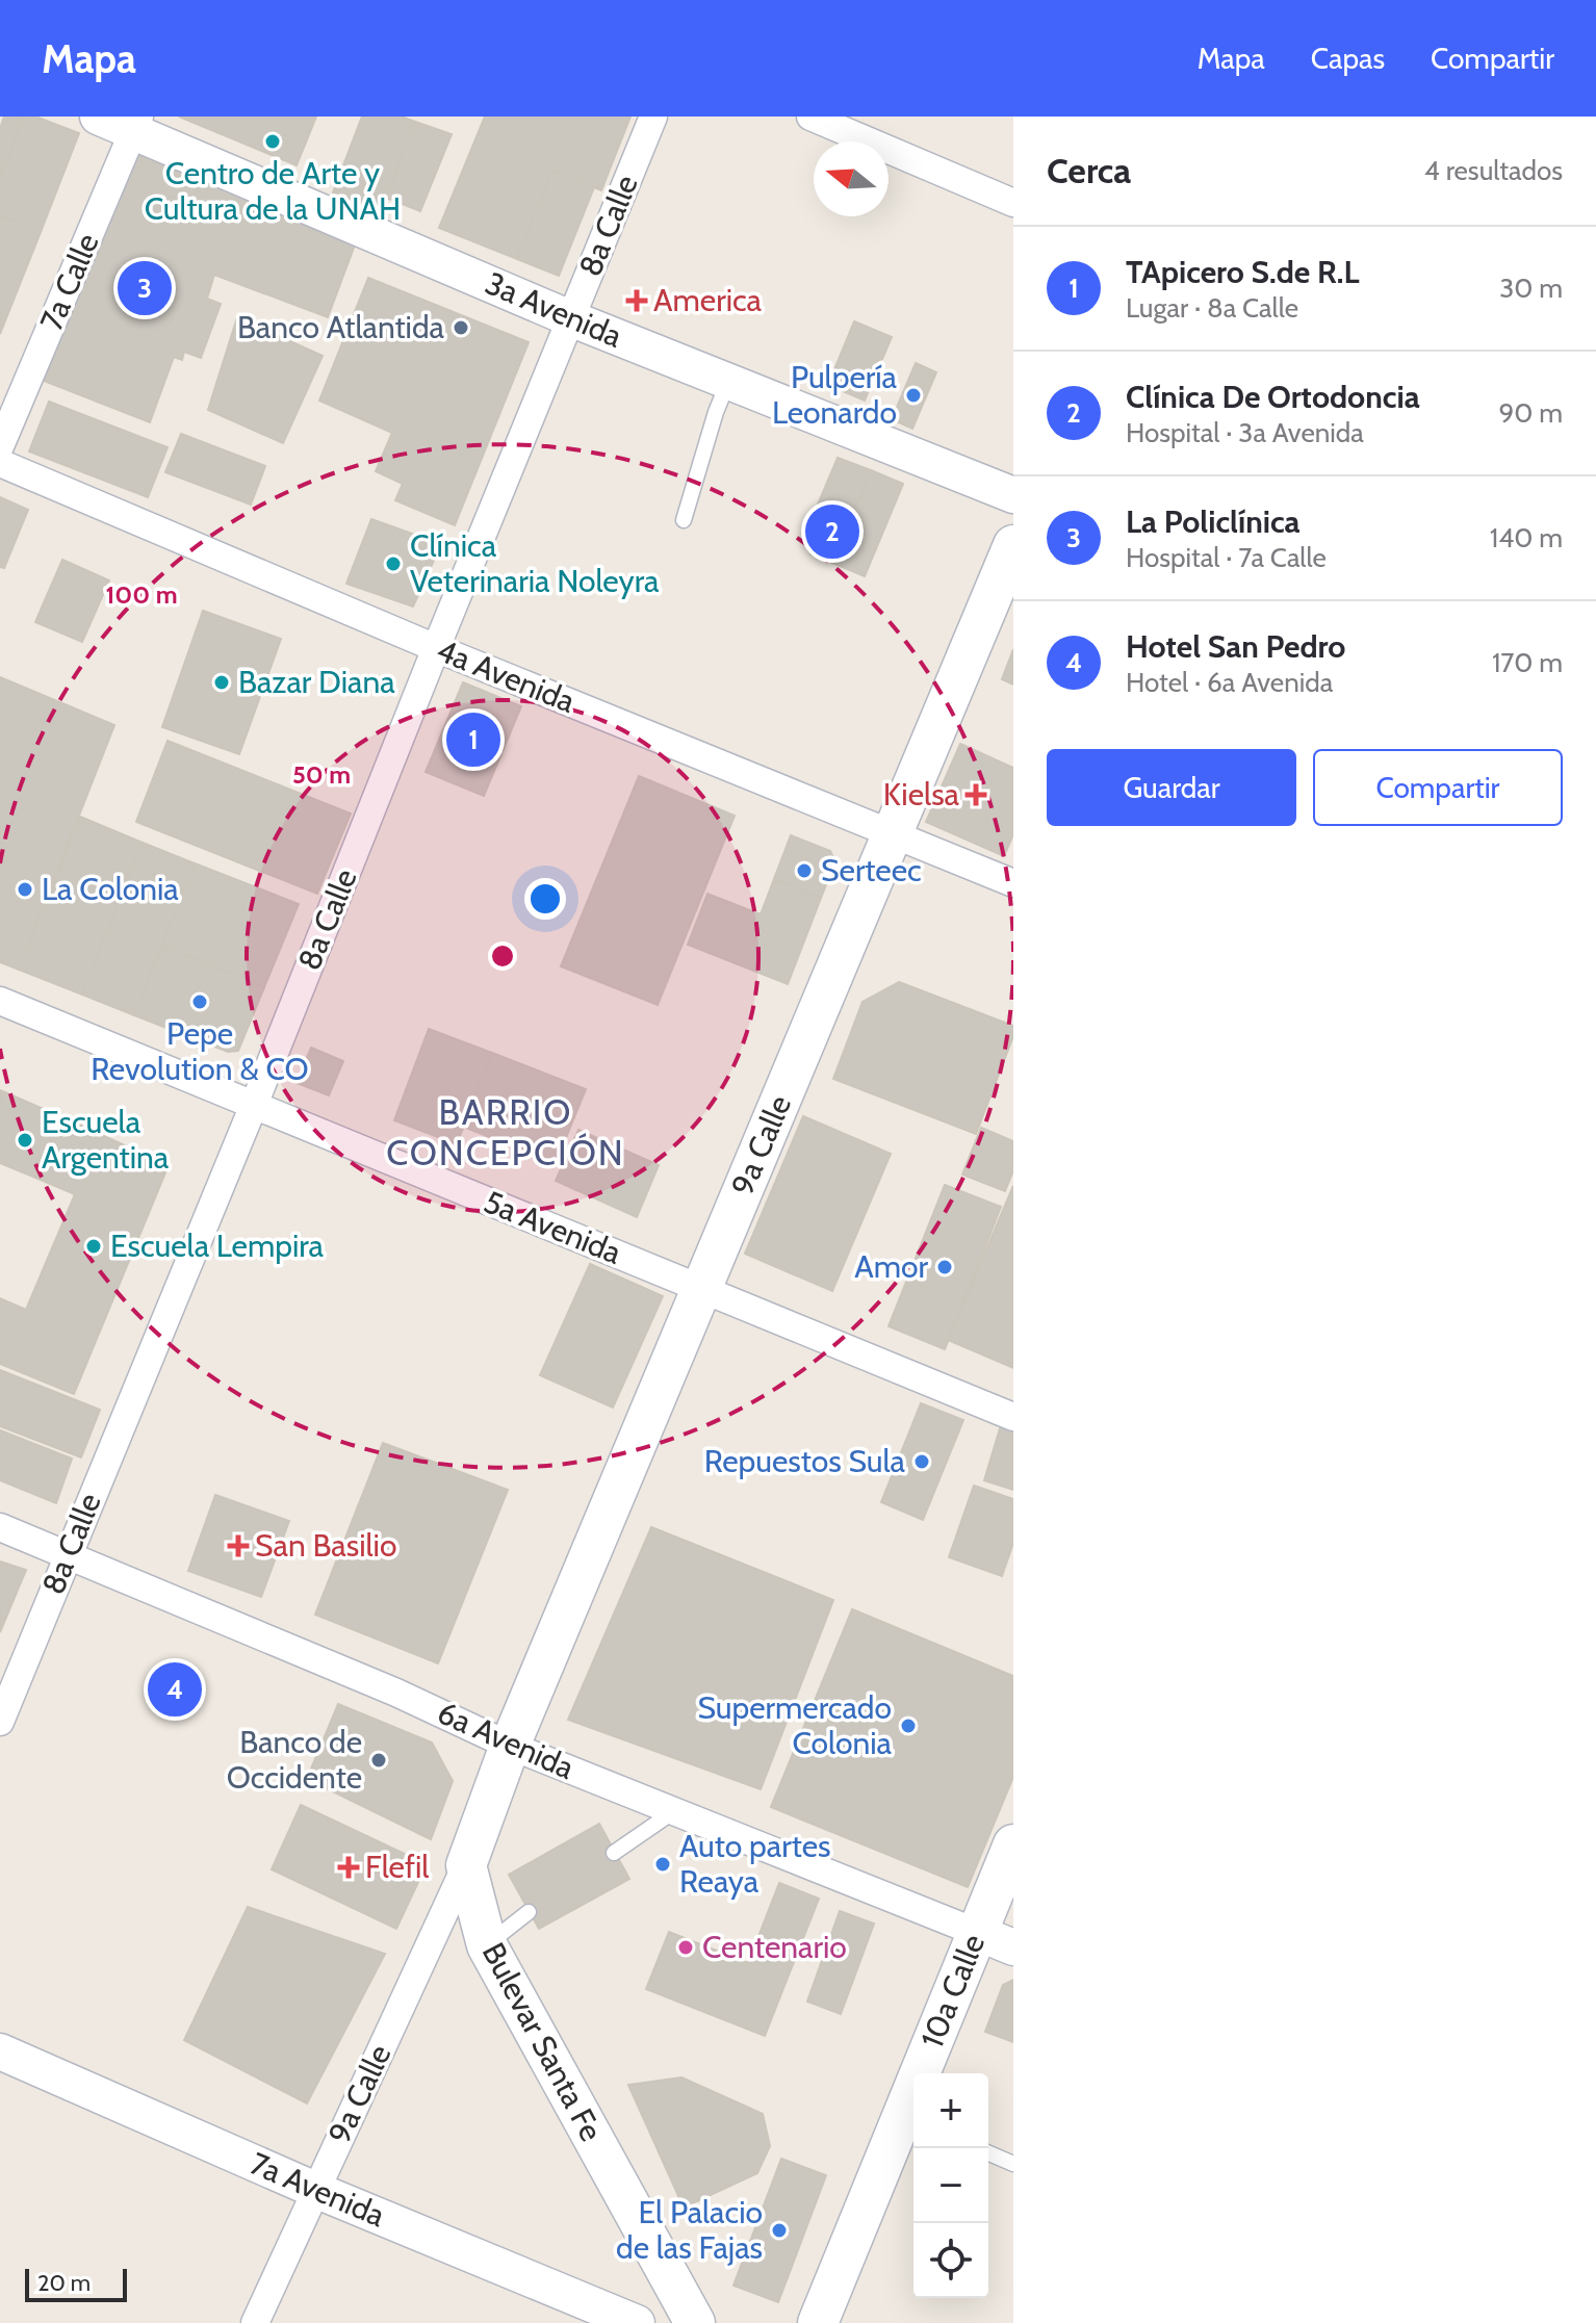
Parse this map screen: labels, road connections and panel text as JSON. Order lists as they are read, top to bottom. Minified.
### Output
{"streets":{"main road":["9a Calle","10a Calle","Bulevar Santa Fe"],"street":["8a Calle","7a Calle","3a Avenida","4a Avenida","5a Avenida","6a Avenida","7a Avenida"]},"crossings":[["8a Calle","3a Avenida"],["8a Calle","4a Avenida"],["8a Calle","5a Avenida"],["8a Calle","6a Avenida"],["7a Calle","3a Avenida"],["4a Avenida","9a Calle"],["9a Calle","5a Avenida"],["9a Calle","6a Avenida"],["9a Calle","Bulevar Santa Fe"],["9a Calle","7a Avenida"],["6a Avenida","10a Calle"]],"districts":["BARRIO CONCEPCIÓN"],"places":{"other":["Centro de Arte y Cultura de la UNAH","Banco Atlantida","Pulpería Leonardo","Clínica Veterinaria Noleyra","Bazar Diana","Serteec","La Colonia","Pepe Revolution & CO","Escuela Argentina","Escuela Lempira","Amor","Repuestos Sula","Supermercado Colonia","Banco de Occidente","Auto partes Reaya","Centenario","El Palacio de las Fajas"],"health":["America","Kielsa","San Basilio","Flefil"]},"scale_bar":"20 m","north":"left","page":{"header":"Mapa","nav":["Mapa","Capas","Compartir"],"heading":["Cerca","4 resultados"],"list":[{"mark":"1","name":"TApicero S.de R.L","note":"Lugar · 8a Calle","value":"30 m"},{"mark":"2","name":"Clínica De Ortodoncia","note":"Hospital · 3a Avenida","value":"90 m"},{"mark":"3","name":"La Policlínica","note":"Hospital · 7a Calle","value":"140 m"},{"mark":"4","name":"Hotel San Pedro","note":"Hotel · 6a Avenida","value":"170 m"}],"pins":["3","2","1","4"],"buttons":["Guardar","Compartir"],"map_buttons":["+","−"],"scale":"20 m"},"rings":["100 m","50 m"]}
